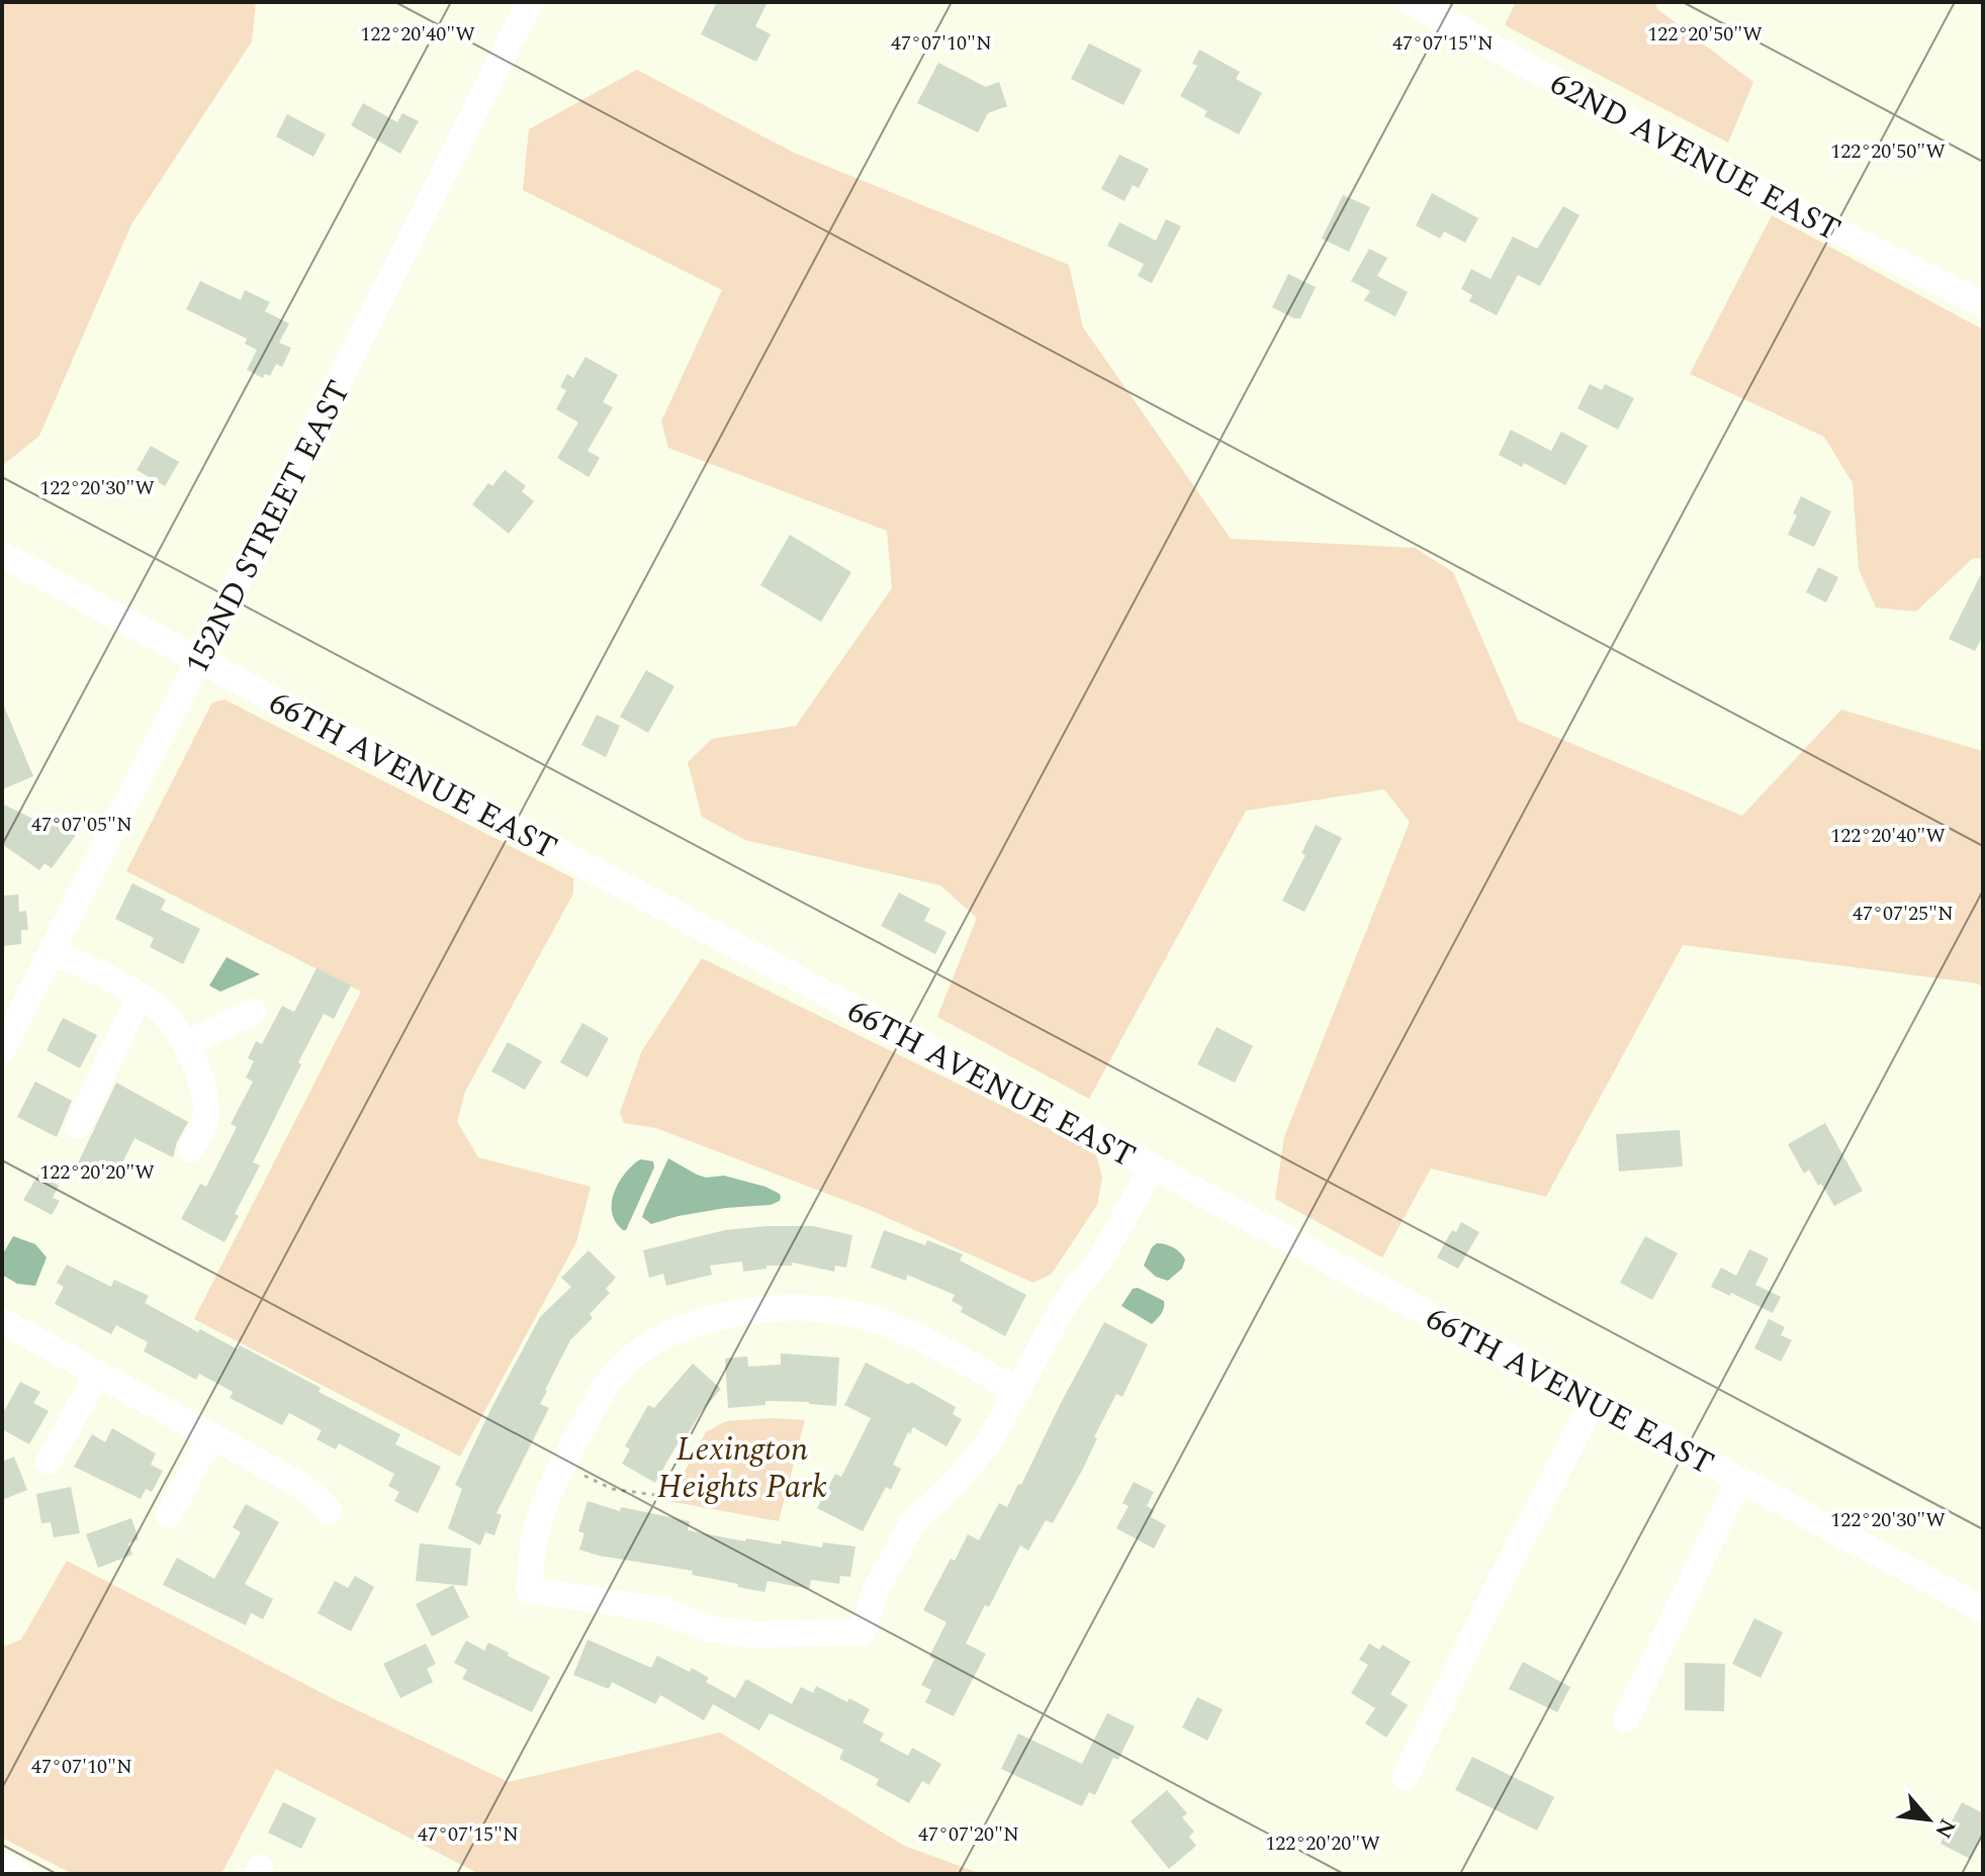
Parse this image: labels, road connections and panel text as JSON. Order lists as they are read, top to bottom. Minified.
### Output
{"streets":{"street":["62ND AVENUE EAST","152ND STREET EAST","66TH AVENUE EAST"]},"crossings":[["152ND STREET EAST","66TH AVENUE EAST"]],"parks":["Lexington Heights Park"],"north":"bottom right","coordinates":["122°20'40\"W","122°20'50\"W","47°07'10\"N","47°07'15\"N","122°20'30\"W","47°07'05\"N","47°07'25\"N","122°20'20\"W","47°07'20\"N"]}
